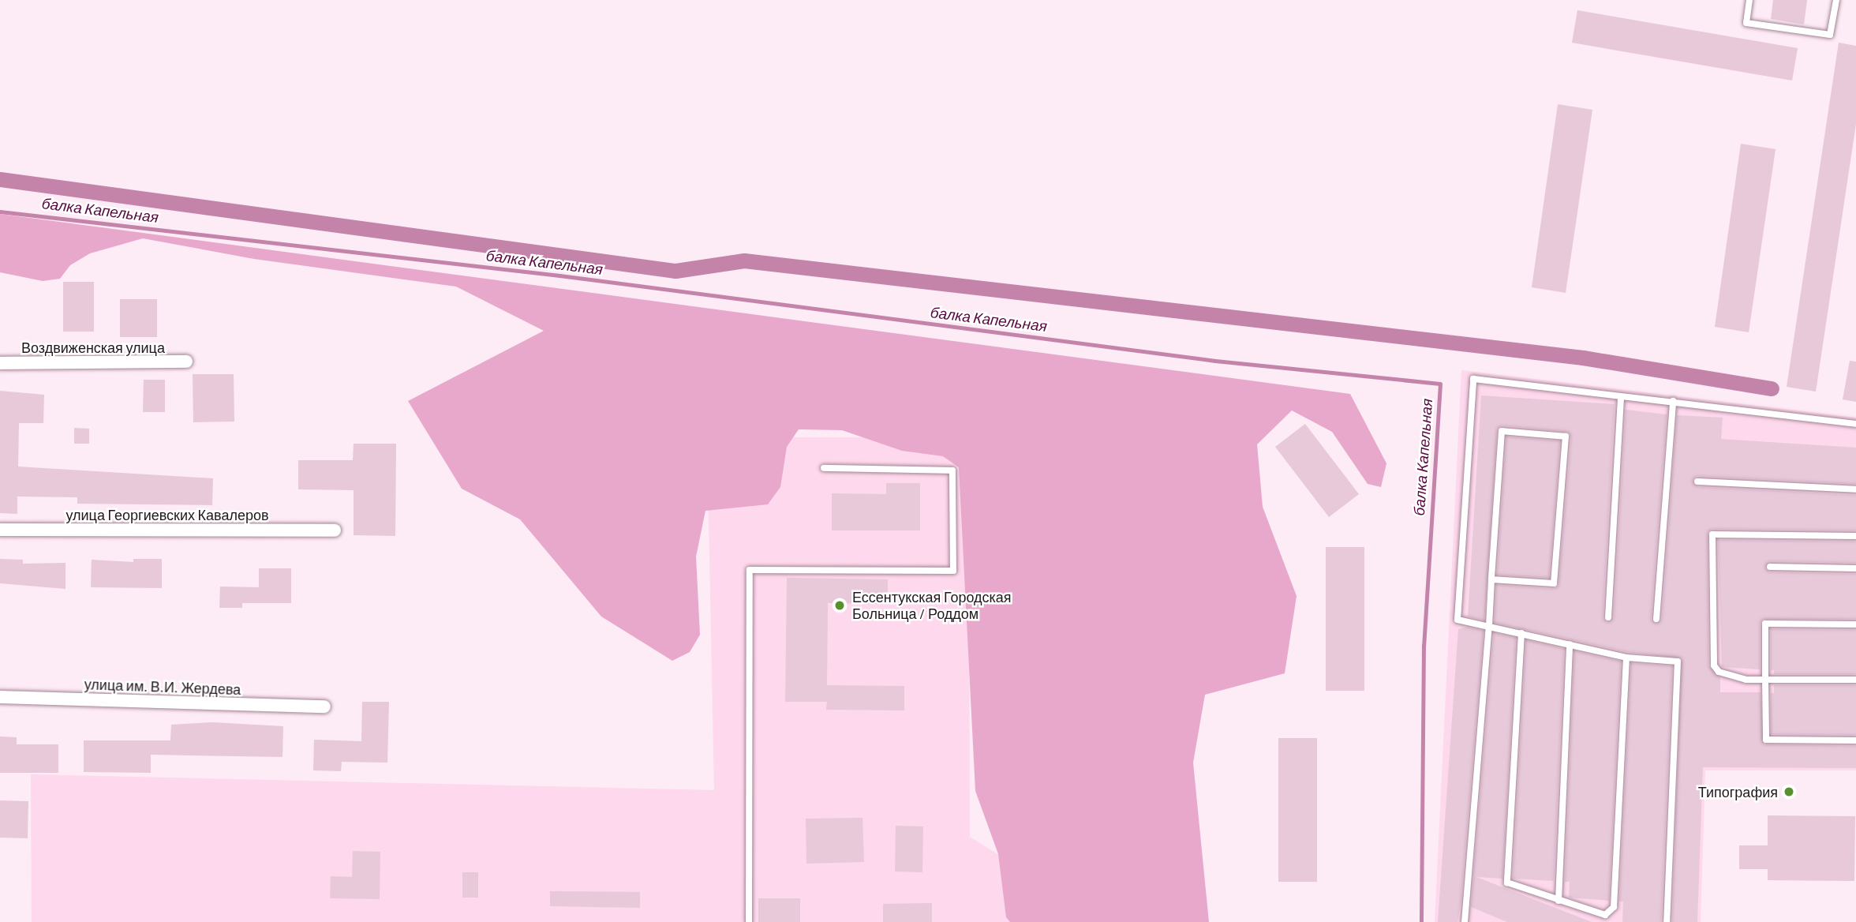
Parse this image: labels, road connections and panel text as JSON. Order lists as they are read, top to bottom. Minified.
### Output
{"streets":{"street":["Воздвиженская улица","улица Георгиевских Кавалеров","улица им. В.И. Жердева"]},"water":["балка Капельная"],"places":["Ессентукская Городская Больница / Роддом","Типография"]}
